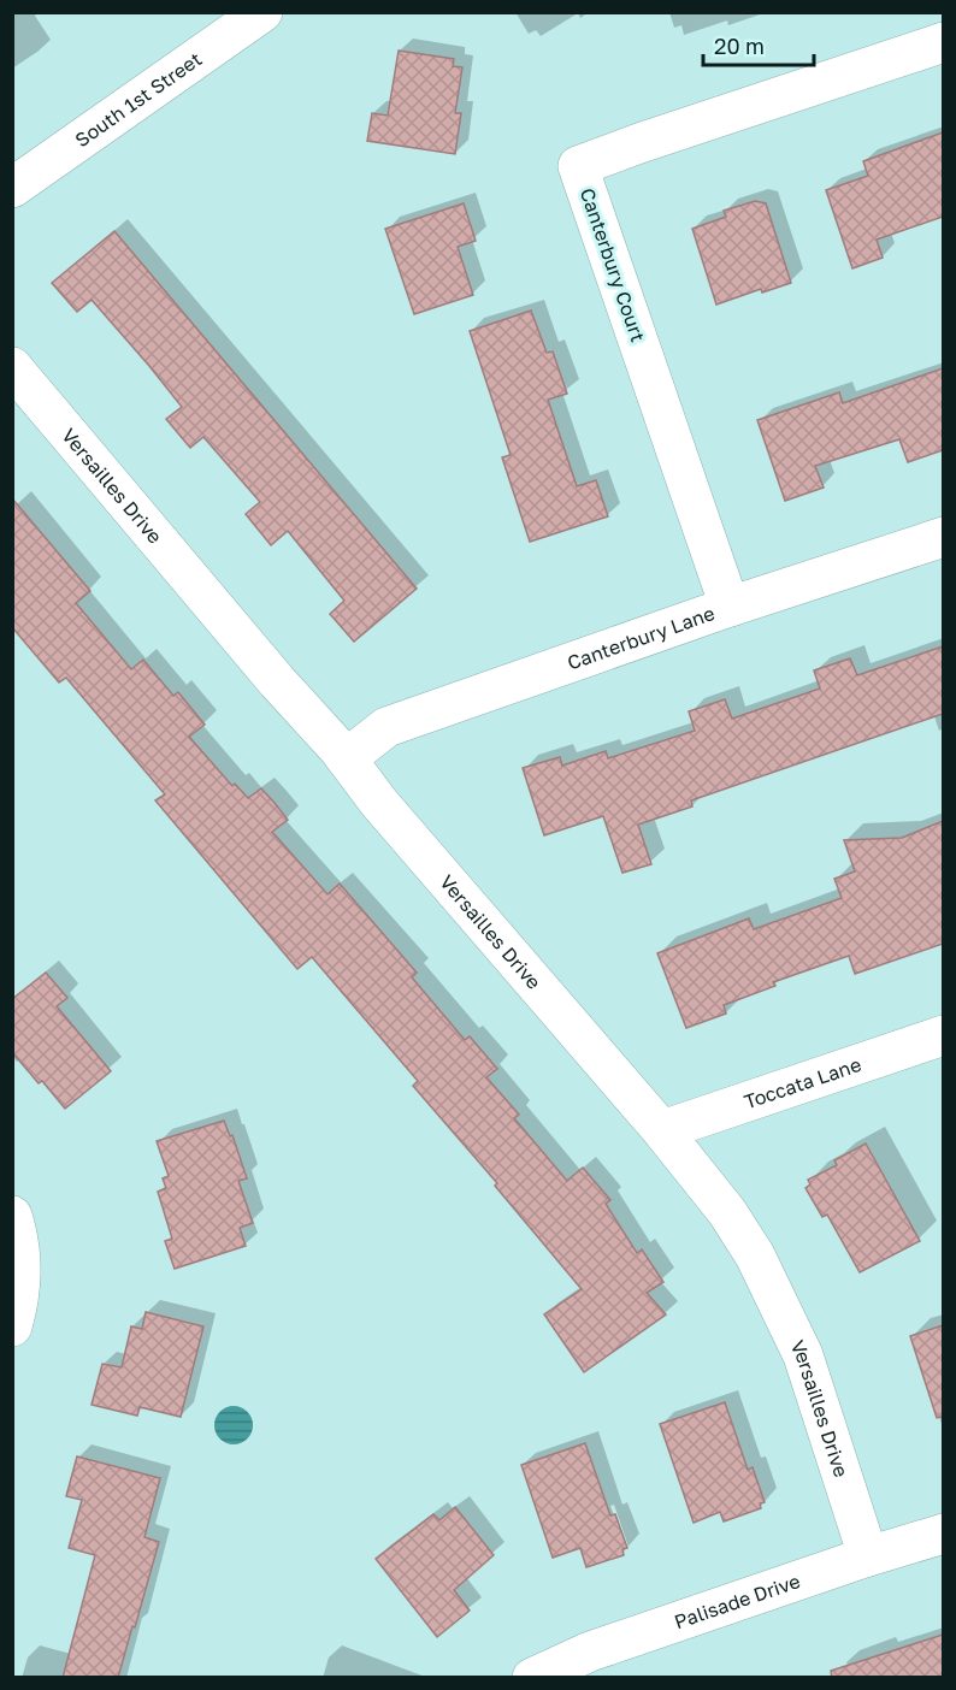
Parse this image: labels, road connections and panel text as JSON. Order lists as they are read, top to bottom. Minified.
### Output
{"streets":{"street":["South 1st Street","Canterbury Court","Versailles Drive","Canterbury Lane","Toccata Lane","Palisade Drive"]},"crossings":[["Canterbury Court","Canterbury Lane"],["Versailles Drive","Canterbury Lane"],["Versailles Drive","Toccata Lane"],["Versailles Drive","Palisade Drive"]],"scale_bar":"20 m"}
